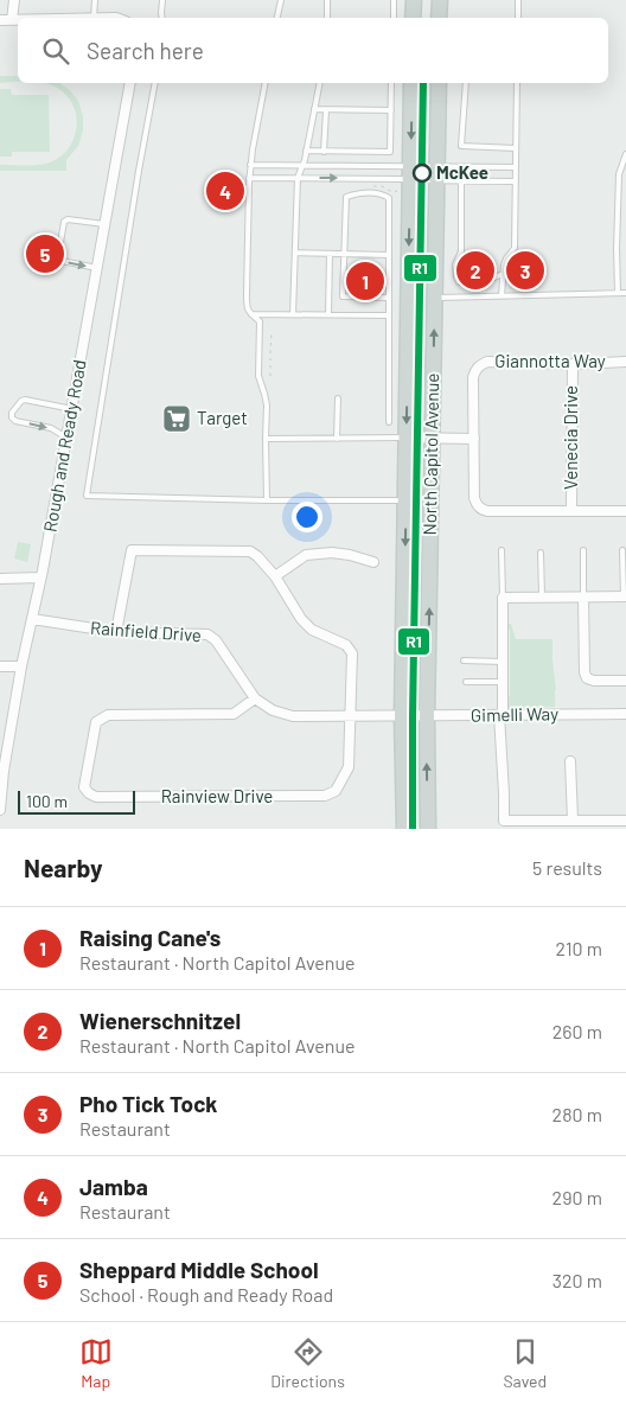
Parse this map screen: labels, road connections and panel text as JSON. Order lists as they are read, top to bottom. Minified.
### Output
{"streets":{"main road":["North Capitol Avenue"],"street":["Giannotta Way","Venecia Drive","Rough and Ready Road","Rainfield Drive","Gimelli Way","Rainview Drive"]},"crossings":[["Giannotta Way","Venecia Drive"],["Rough and Ready Road","Rainfield Drive"],["North Capitol Avenue","Rainfield Drive"],["North Capitol Avenue","Gimelli Way"],["Rainfield Drive","Gimelli Way"],["Rainfield Drive","Rainview Drive"]],"places":{"other":["McKee"],"supermarket":["Target"]},"lines":["transit line R1"],"scale_bar":"100 m","page":{"search":"Search here","pins":["4","5","2","3","1"],"scale":"100 m","heading":["Nearby","5 results"],"list":[{"mark":"1","name":"Raising Cane's","note":"Restaurant · North Capitol Avenue","value":"210 m"},{"mark":"2","name":"Wienerschnitzel","note":"Restaurant · North Capitol Avenue","value":"260 m"},{"mark":"3","name":"Pho Tick Tock","note":"Restaurant","value":"280 m"},{"mark":"4","name":"Jamba","note":"Restaurant","value":"290 m"},{"mark":"5","name":"Sheppard Middle School","note":"School · Rough and Ready Road","value":"320 m"}],"nav":["Map","Directions","Saved"]}}
